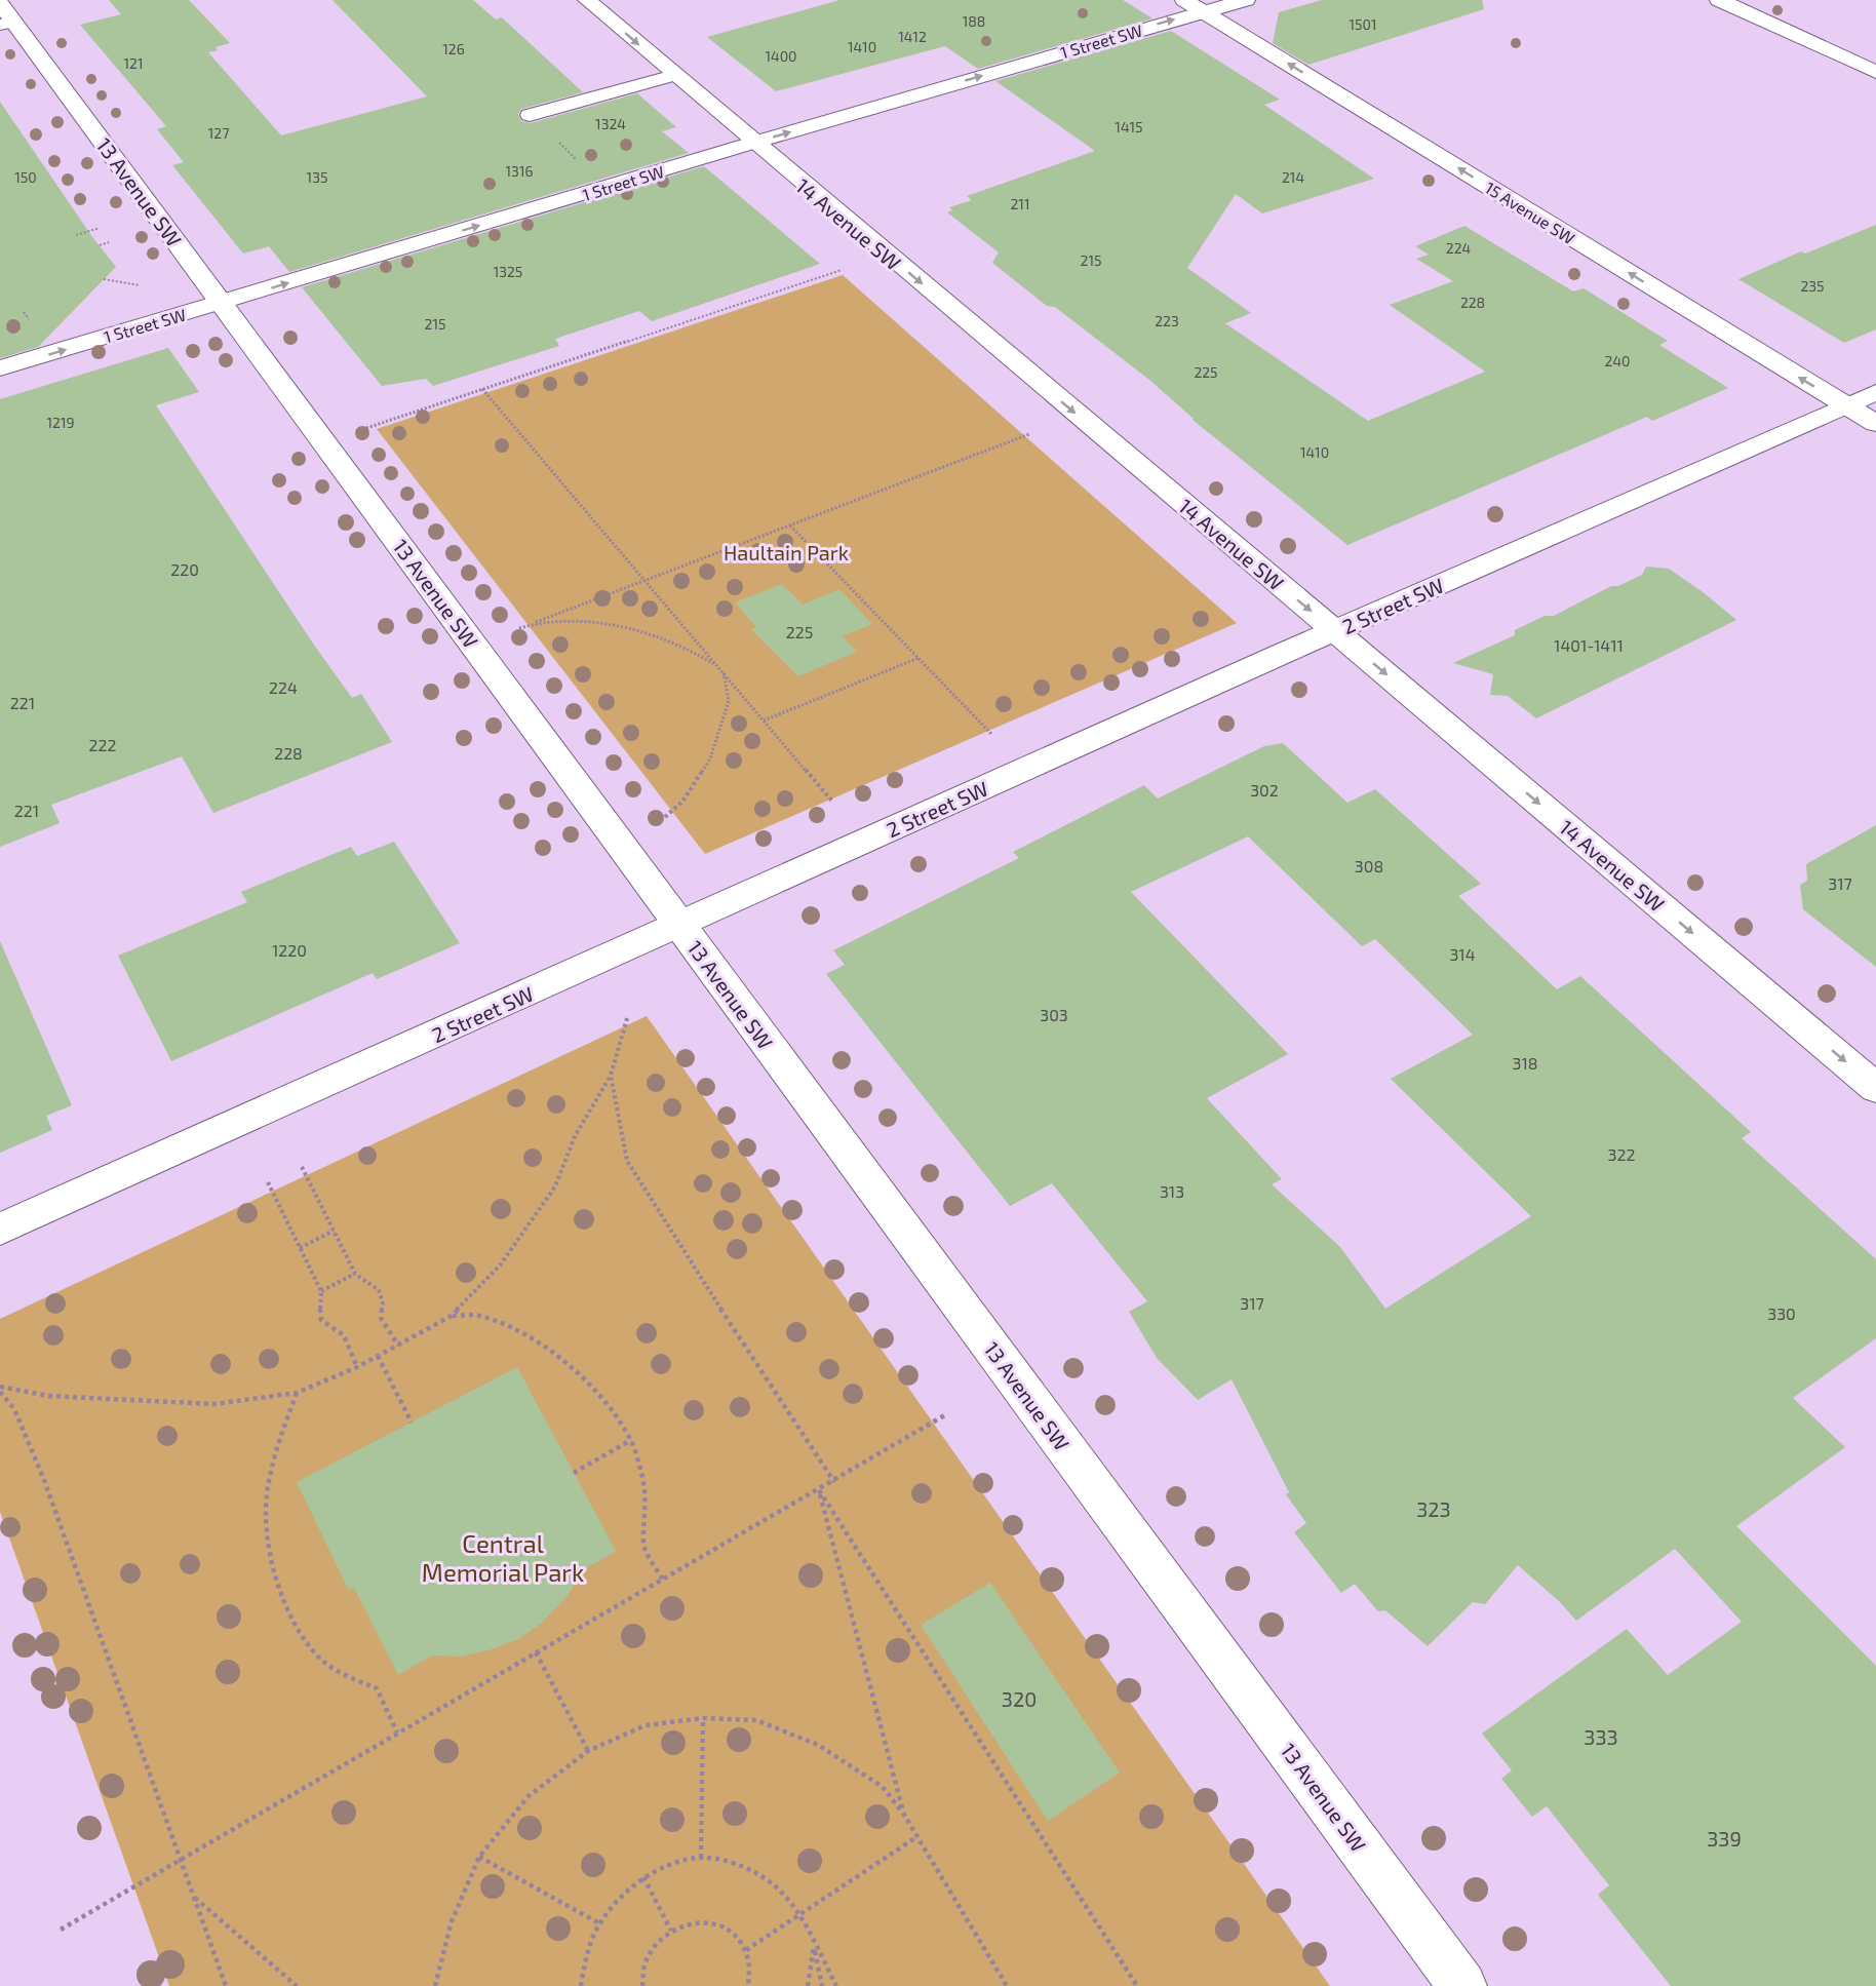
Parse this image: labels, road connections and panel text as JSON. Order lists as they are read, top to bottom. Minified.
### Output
{"streets":{"street":["1 Street SW","13 Avenue SW","15 Avenue SW","14 Avenue SW","2 Street SW"]},"crossings":[["1 Street SW","13 Avenue SW"],["1 Street SW","15 Avenue SW"],["1 Street SW","14 Avenue SW"],["13 Avenue SW","2 Street SW"],["15 Avenue SW","2 Street SW"],["14 Avenue SW","2 Street SW"]],"one_way":["15 Avenue SW","14 Avenue SW"],"parks":["Haultain Park","Central Memorial Park"],"house_numbers":["188","1501","1412","1410","126","1400","121","1324","1415","127","1316","150","135","214","211","224","215","1325","235","228","223","215","240","225","1219","1410","220","225","1401-1411","224","221","222","228","302","221","308","317","1220","314","303","318","322","313","317","330","323","320","333","339"]}
